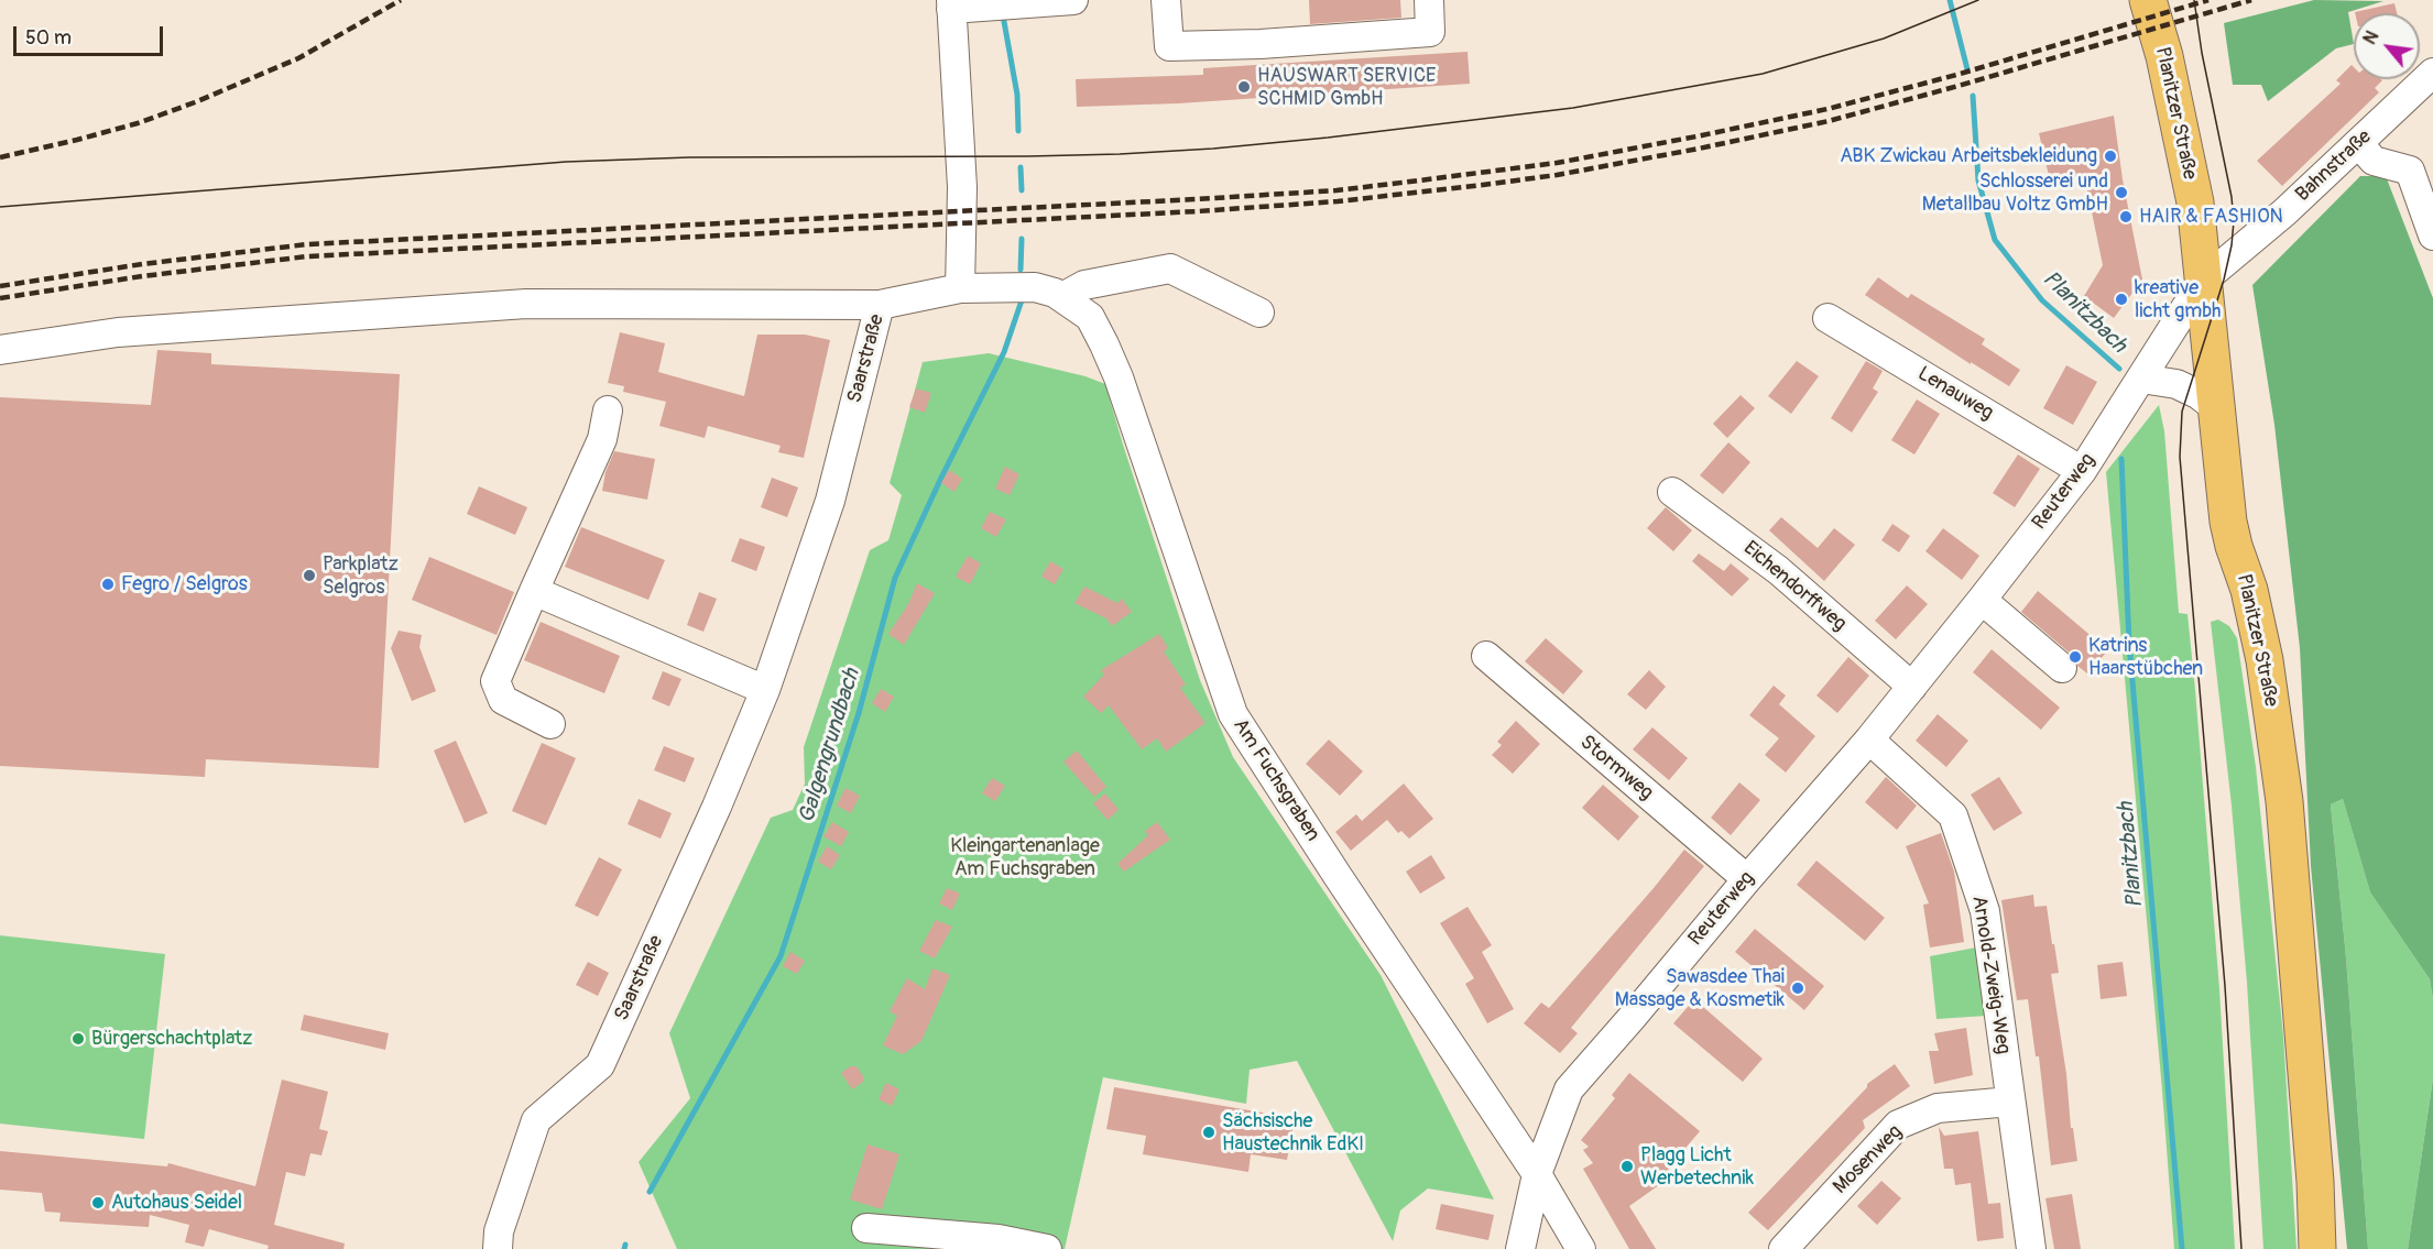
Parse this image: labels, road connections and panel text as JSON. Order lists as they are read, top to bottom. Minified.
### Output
{"streets":{"main road":["Planitzer Straße"],"street":["Bahnstraße","Saarstraße","Lenauweg","Reuterweg","Eichendorffweg","Stormweg","Am Fuchsgraben","Arnold-Zweig-Weg","Mosenweg"]},"crossings":[["Planitzer Straße","Bahnstraße"],["Planitzer Straße","Reuterweg"],["Bahnstraße","Reuterweg"],["Saarstraße","Am Fuchsgraben"],["Lenauweg","Reuterweg"],["Reuterweg","Eichendorffweg"],["Reuterweg","Stormweg"],["Reuterweg","Am Fuchsgraben"],["Reuterweg","Arnold-Zweig-Weg"],["Arnold-Zweig-Weg","Mosenweg"]],"water":["Planitzbach","Galgengrundbach"],"parks":["Kleingartenanlage Am Fuchsgraben"],"places":["HAUSWART SERVICE SCHMID GmbH","ABK Zwickau Arbeitsbekleidung","Schlosserei und Metallbau Voltz GmbH","HAIR & FASHION","kreative licht gmbh","Parkplatz Selgros","Fegro / Selgros","Katrins Haarstübchen","Sawasdee Thai Massage & Kosmetik","Bürgerschachtplatz","Sächsische Haustechnik EdKI","Plagg Licht Werbetechnik","Autohaus Seidel"],"scale_bar":"50 m","north":"top left"}
